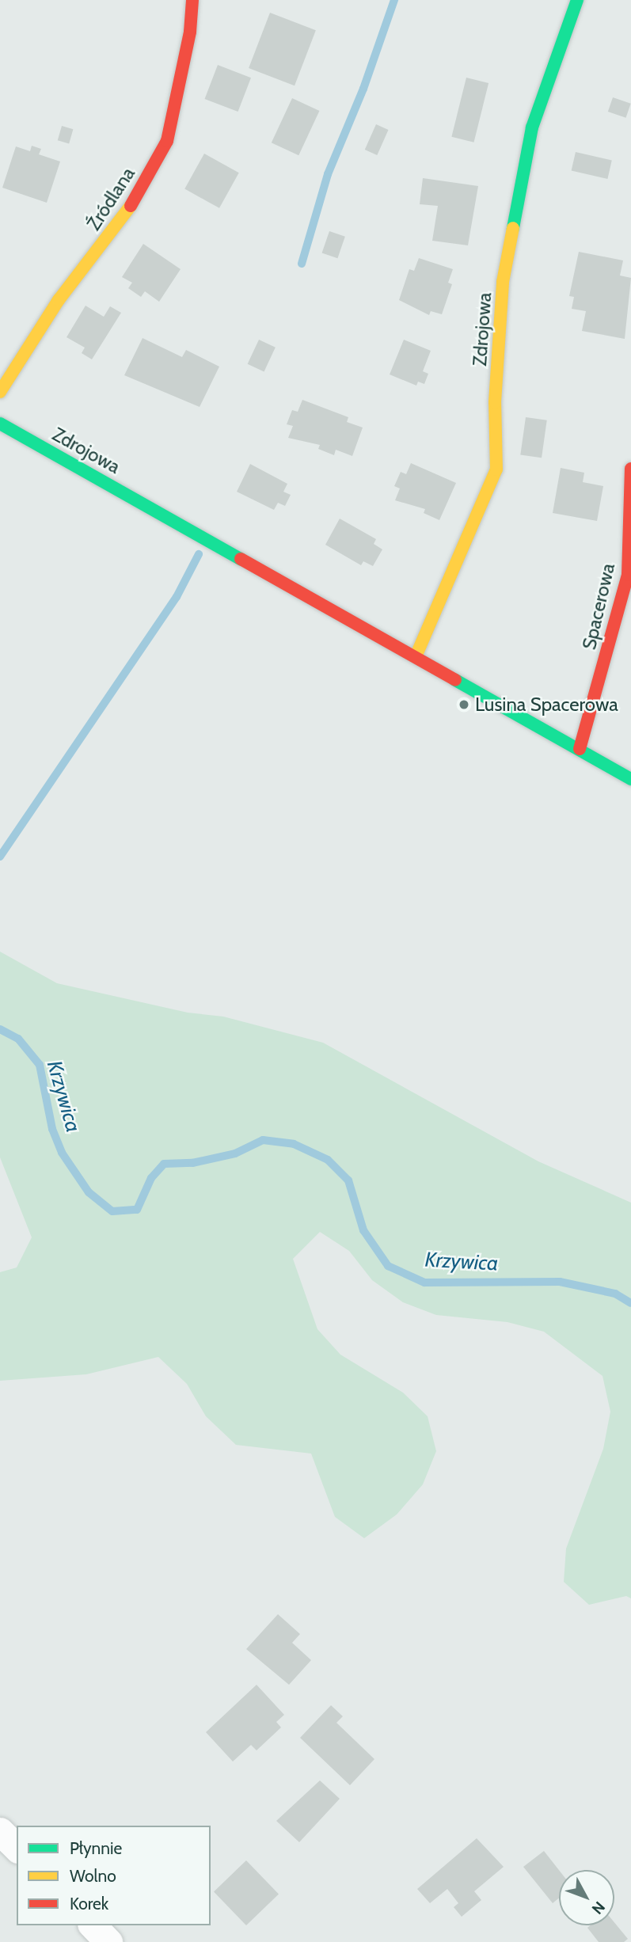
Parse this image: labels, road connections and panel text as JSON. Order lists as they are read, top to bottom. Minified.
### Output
{"streets":{"street":["Źródlana","Zdrojowa","Spacerowa"]},"crossings":[["Zdrojowa","Spacerowa"]],"water":["Krzywica"],"places":["Lusina Spacerowa"],"legend":["Płynnie","Wolno","Korek"],"north":"bottom right"}
